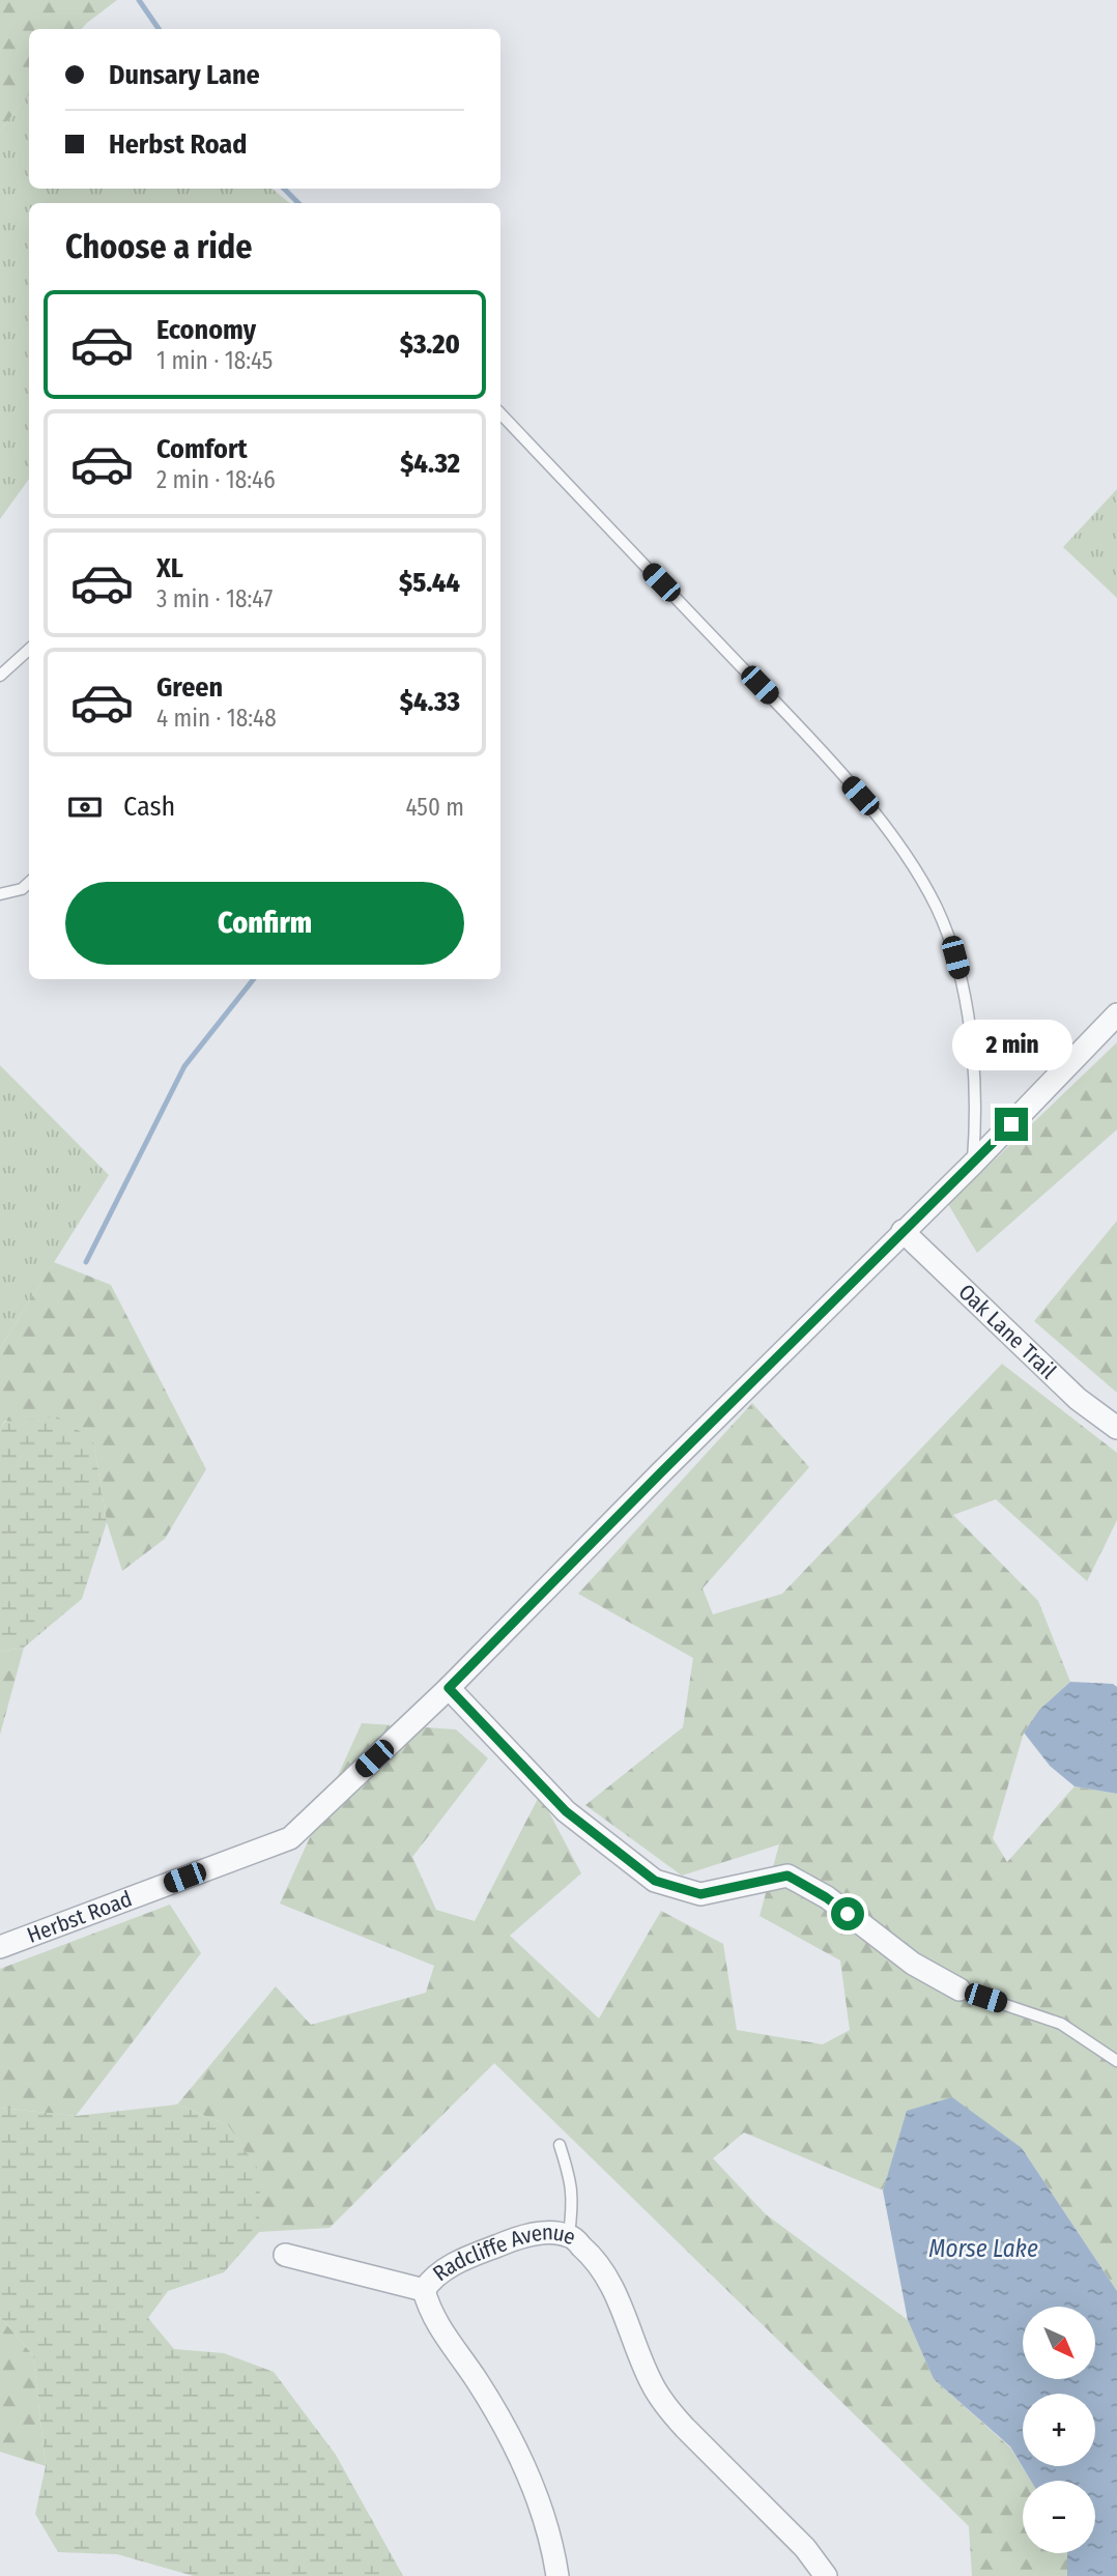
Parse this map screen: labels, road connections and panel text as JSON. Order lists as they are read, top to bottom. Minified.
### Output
{"streets":{"street":["Oak Lane Trail","Herbst Road","Radcliffe Avenue"]},"crossings":[["Oak Lane Trail","Herbst Road"]],"water":["Morse Lake"],"north":"bottom right","page":{"banner":["Dunsary Lane","Herbst Road"],"heading":"Choose a ride","list":[{"name":"Economy","note":"1 min · 18:45","value":"$3.20"},{"name":"Comfort","note":"2 min · 18:46","value":"$4.32"},{"name":"XL","note":"3 min · 18:47","value":"$5.44"},{"name":"Green","note":"4 min · 18:48","value":"$4.33"}],"pay":["Cash","450 m"],"buttons":"Confirm","bubble":"2 min","map_buttons":["+","−"]}}
